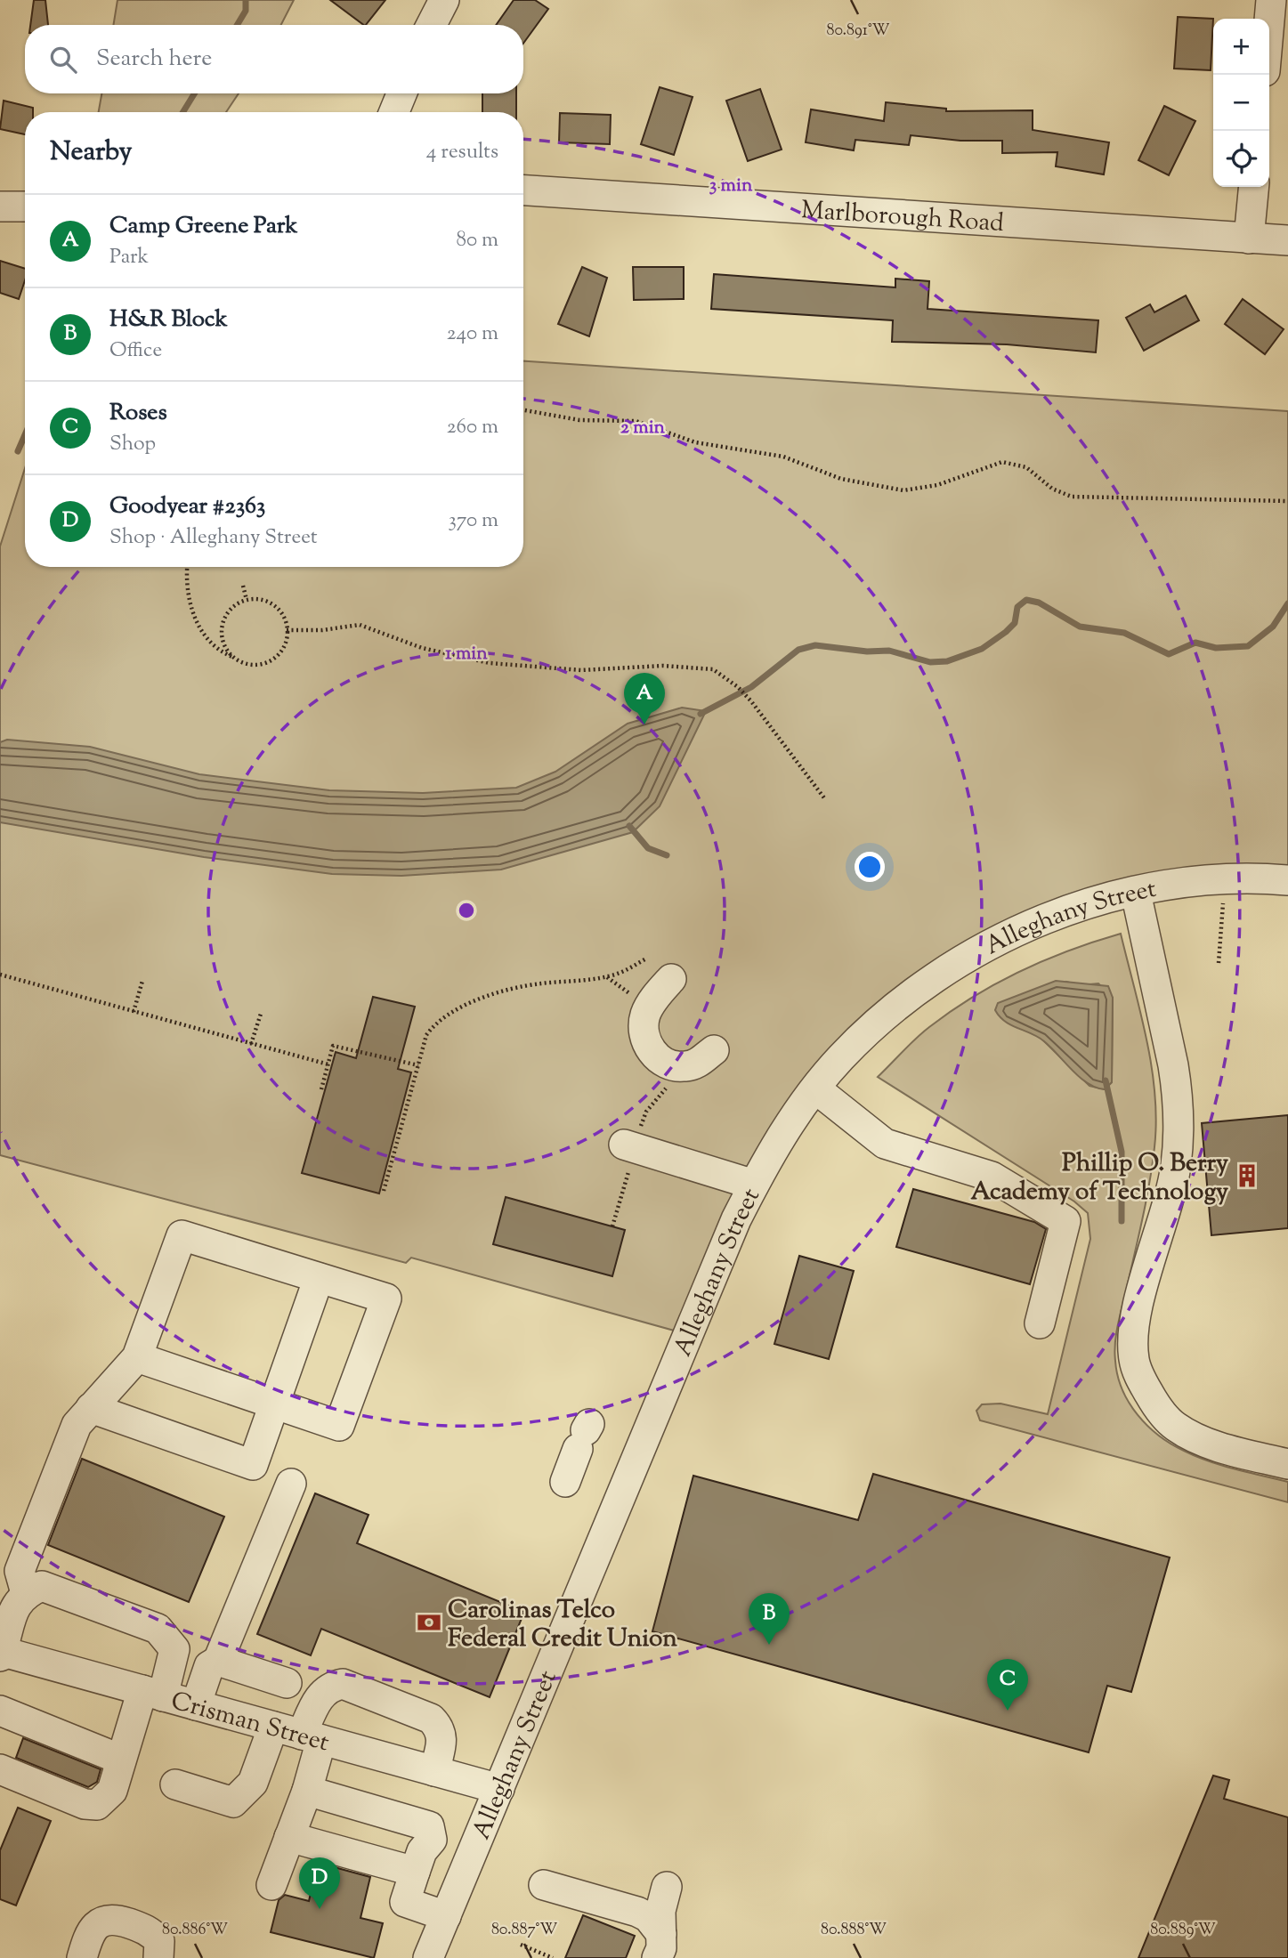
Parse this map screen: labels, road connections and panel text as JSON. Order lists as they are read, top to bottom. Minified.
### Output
{"streets":{"street":["Marlborough Road","Alleghany Street","Crisman Street"]},"crossings":[["Alleghany Street","Crisman Street"]],"places":{"building":["Phillip O. Berry Academy of Technology"],"bank":["Carolinas Telco Federal Credit Union"]},"page":{"map_buttons":["+","−"],"search":"Search here","heading":["Nearby","4 results"],"list":[{"mark":"A","name":"Camp Greene Park","note":"Park","value":"80 m"},{"mark":"B","name":"H&R Block","note":"Office","value":"240 m"},{"mark":"C","name":"Roses","note":"Shop","value":"260 m"},{"mark":"D","name":"Goodyear #2363","note":"Shop · Alleghany Street","value":"370 m"}],"pins":["A","B","C","D"]},"coordinates":["80.891°W","80.886°W","80.887°W","80.888°W","80.889°W"],"rings":["3 min","2 min","1 min"]}
